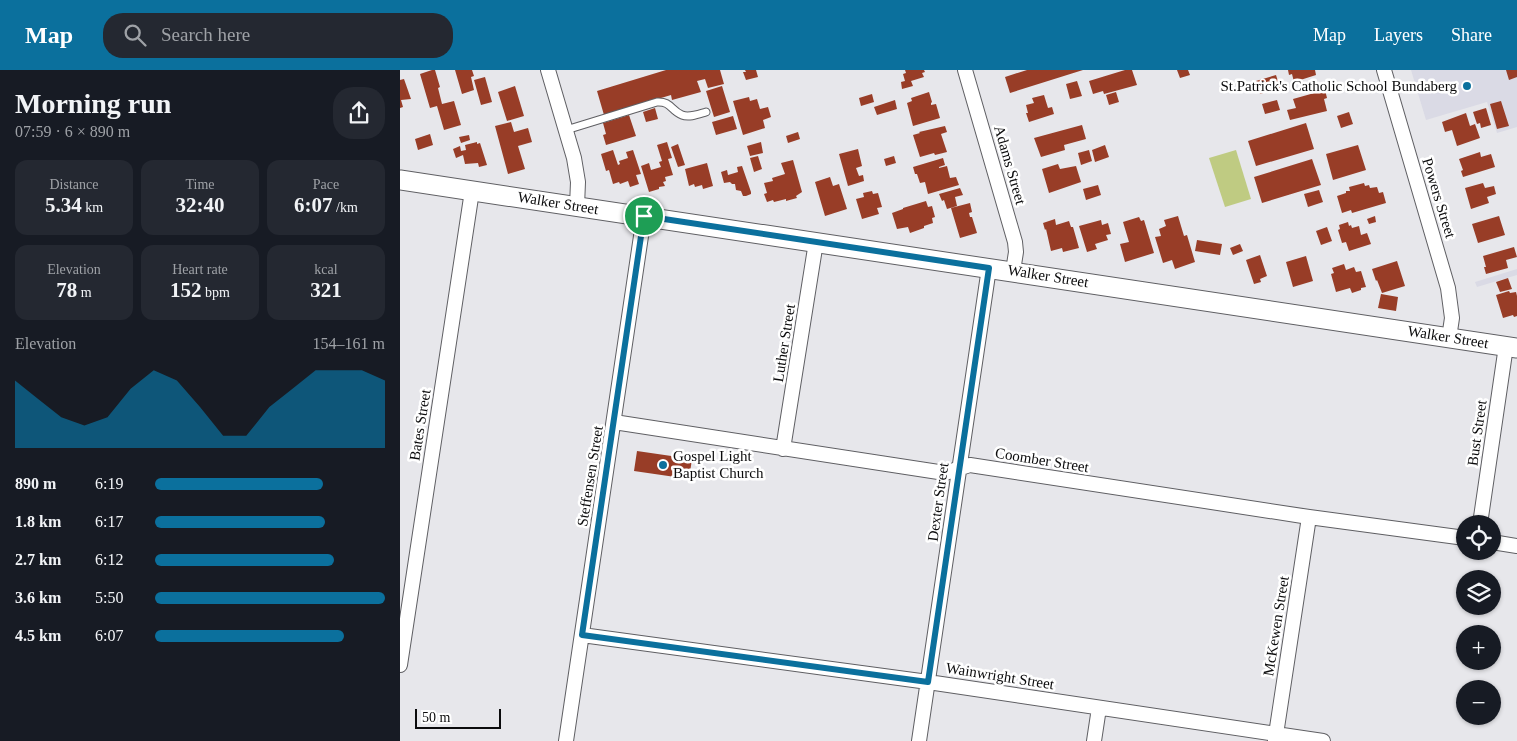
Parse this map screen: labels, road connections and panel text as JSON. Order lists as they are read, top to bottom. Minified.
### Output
{"streets":{"main road":["Walker Street"],"street":["Adams Street","Powers Street","Luther Street","Bates Street","Bust Street","Coomber Street","Steffensen Street","Dexter Street","McKewen Street","Wainwright Street"]},"crossings":[["Adams Street","Walker Street"],["Powers Street","Walker Street"],["Walker Street","Luther Street"],["Walker Street","Bates Street"],["Walker Street","Bust Street"],["Walker Street","Steffensen Street"],["Walker Street","Dexter Street"],["Luther Street","Coomber Street"],["Coomber Street","Steffensen Street"],["Coomber Street","Dexter Street"],["Coomber Street","McKewen Street"],["Steffensen Street","Wainwright Street"],["Dexter Street","Wainwright Street"],["McKewen Street","Wainwright Street"]],"places":["St.Patrick's Catholic School Bundaberg","Gospel Light Baptist Church"],"scale_bar":"50 m","page":{"header":"Map","search":"Search here","nav":["Map","Layers","Share"],"heading":["Morning run","07:59 · 6 × 890 m"],"stats":[["Distance","5.34 km"],["Time","32:40"],["Pace","6:07 /km"],["Elevation","78 m"],["Heart rate","152 bpm"],["kcal","321"]],"chart":["Elevation","154–161 m"],"list":[{"name":"890 m","note":"6:19"},{"name":"1.8 km","note":"6:17"},{"name":"2.7 km","note":"6:12"},{"name":"3.6 km","note":"5:50"},{"name":"4.5 km","note":"6:07"}],"map_buttons":["+","−"],"scale":"50 m"}}
